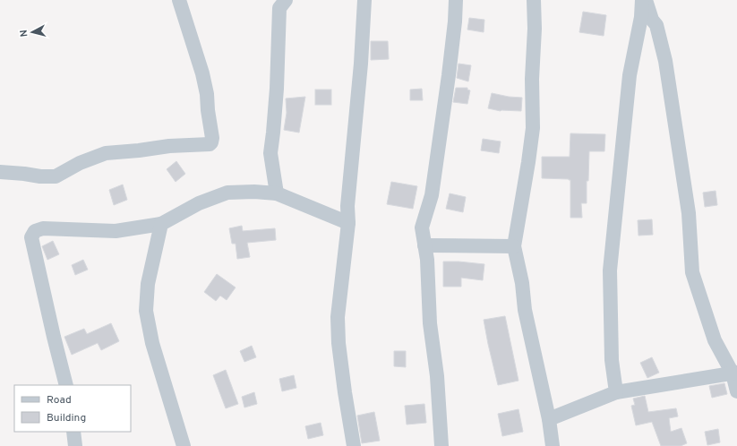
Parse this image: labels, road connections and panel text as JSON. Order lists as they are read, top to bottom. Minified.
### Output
{"legend":["Road","Building"],"north":"left"}
